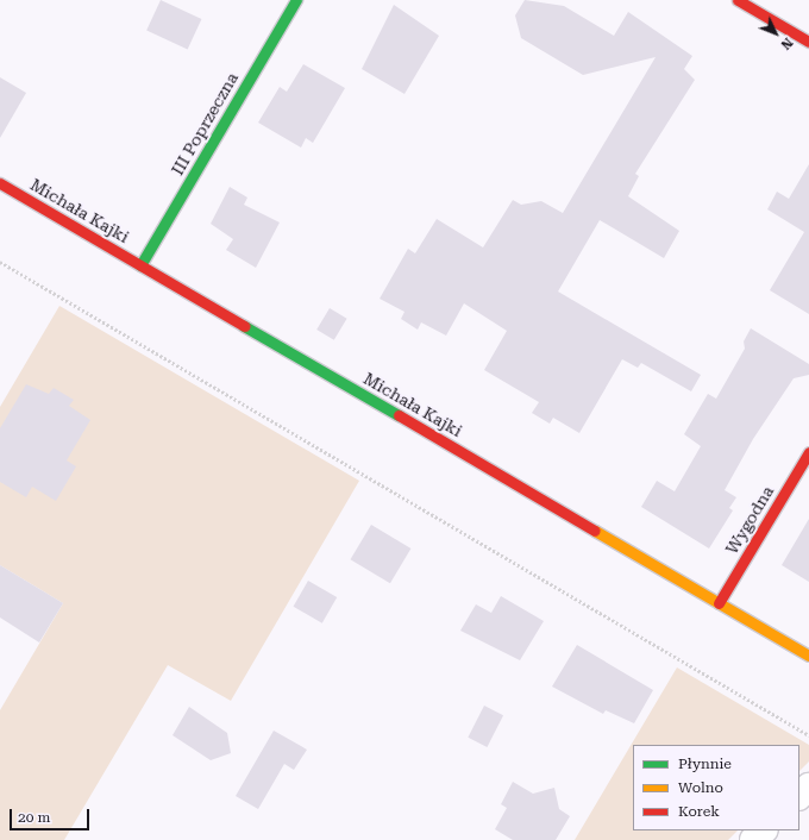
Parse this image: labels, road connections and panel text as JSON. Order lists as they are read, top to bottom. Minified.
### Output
{"streets":{"street":["III Poprzeczna","Michała Kajki","Wygodna"]},"crossings":[["III Poprzeczna","Michała Kajki"],["Michała Kajki","Wygodna"]],"legend":["Płynnie","Wolno","Korek"],"scale_bar":"20 m","north":"bottom right"}
